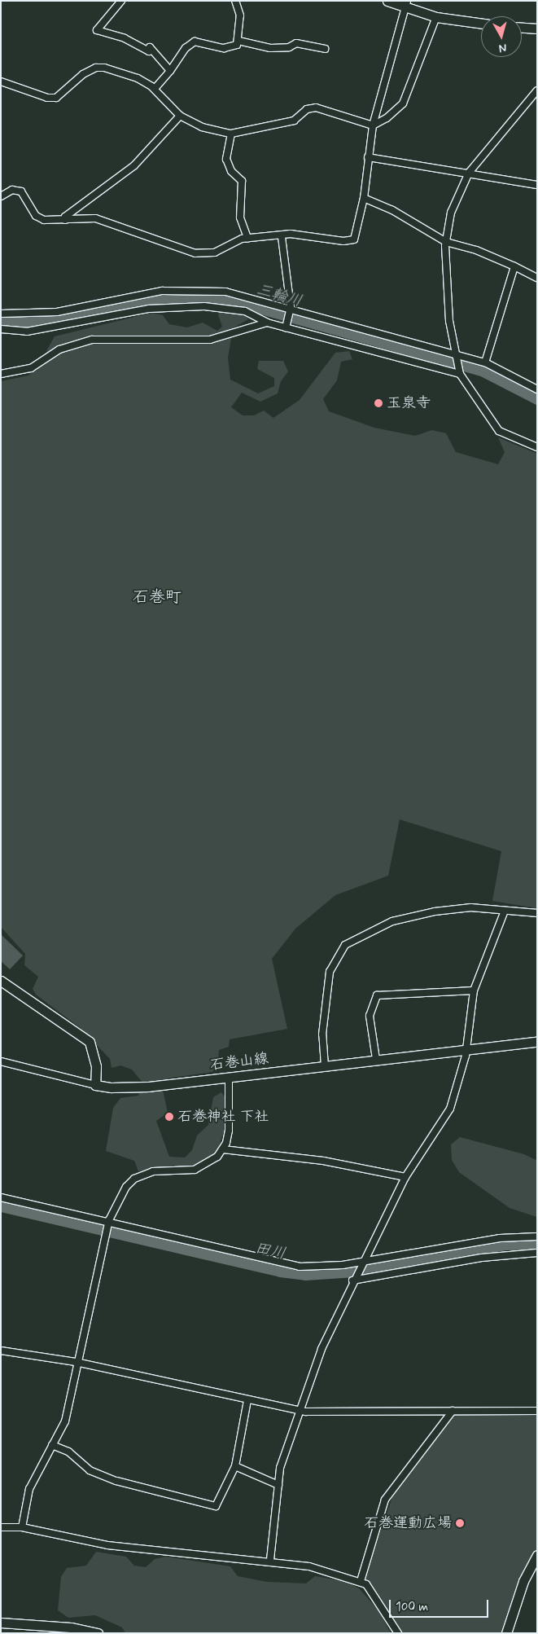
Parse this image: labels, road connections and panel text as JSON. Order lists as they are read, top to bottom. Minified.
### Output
{"streets":{"main road":["石巻山線"]},"districts":["石巻町"],"water":["三輪川","田川"],"places":["玉泉寺","石巻神社 下社","石巻運動広場"],"scale_bar":"100 m","north":"bottom"}
